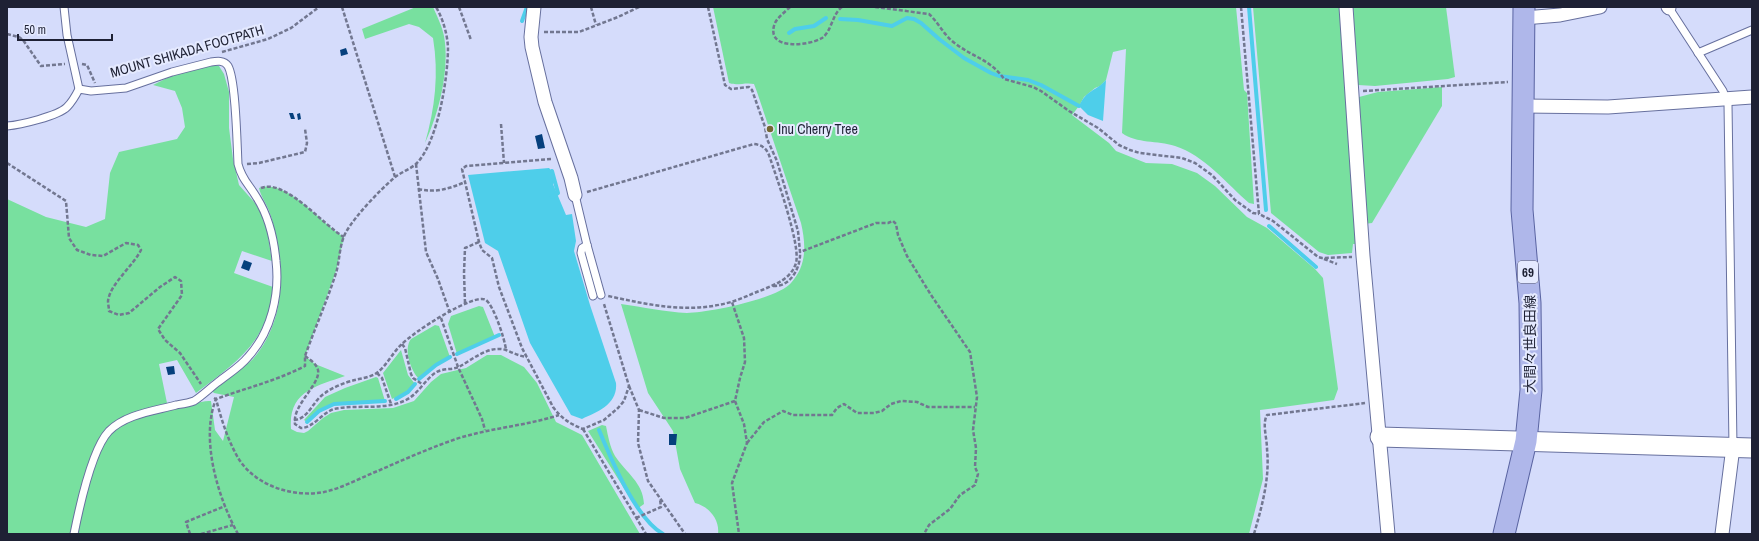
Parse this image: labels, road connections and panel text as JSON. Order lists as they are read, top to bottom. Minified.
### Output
{"streets":{"main road":["69","大間々世良田線"],"path":["MOUNT SHIKADA FOOTPATH"]},"places":["Inu Cherry Tree"],"scale_bar":"50 m"}
